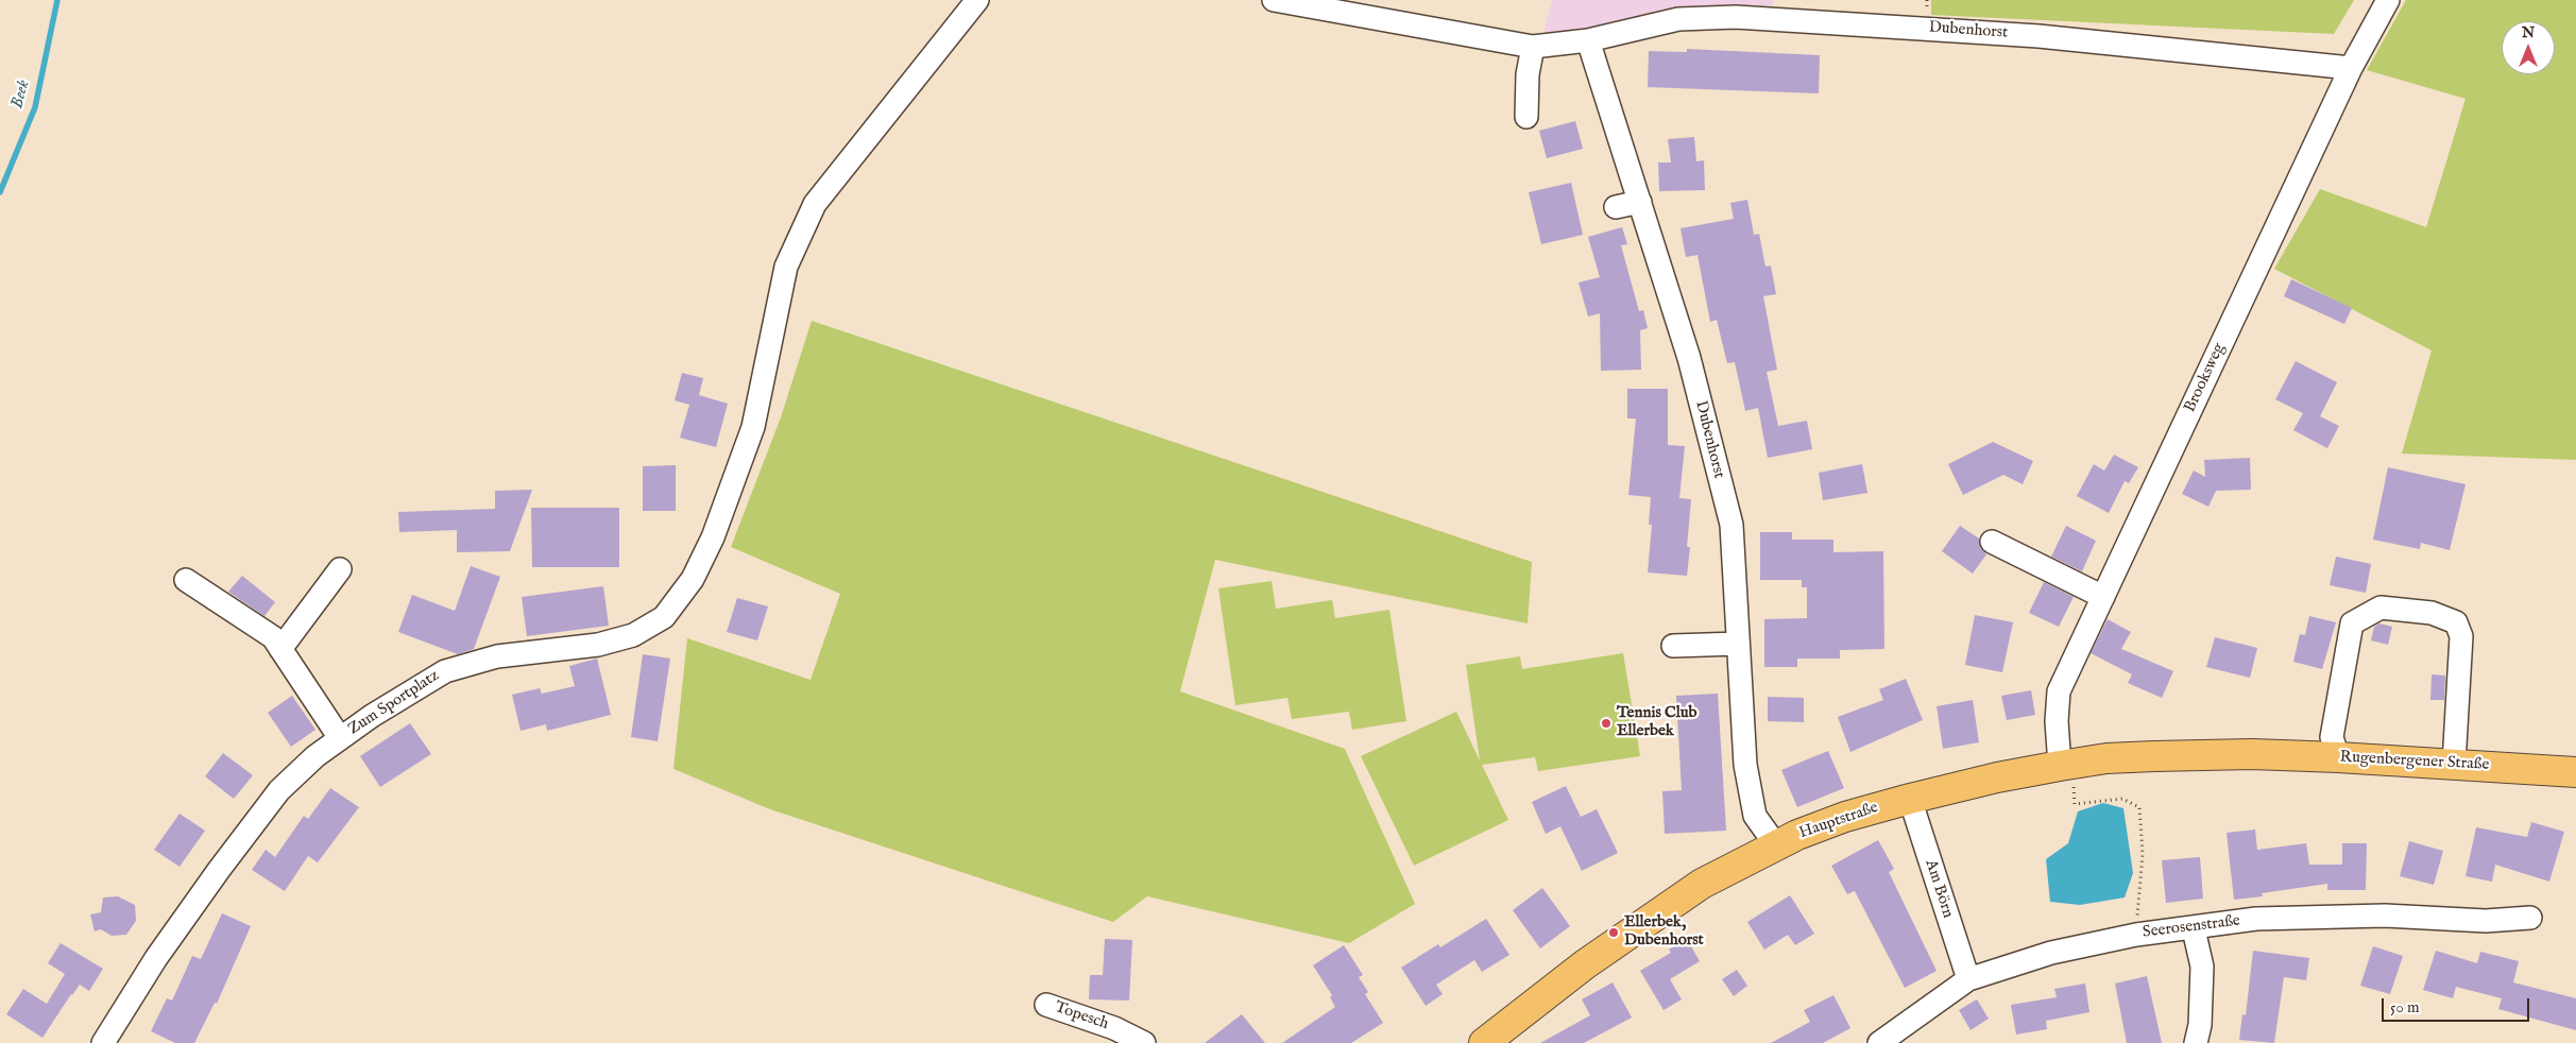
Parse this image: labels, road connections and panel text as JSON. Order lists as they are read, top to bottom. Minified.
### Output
{"streets":{"main road":["Rugenbergener Straße","Hauptstraße"],"street":["Dubenhorst","Brooksweg","Zum Sportplatz","Am Börn","Seerosenstraße","Topesch"]},"crossings":[["Dubenhorst","Brooksweg"],["Dubenhorst","Hauptstraße"],["Brooksweg","Hauptstraße"],["Rugenbergener Straße","Hauptstraße"],["Hauptstraße","Am Börn"],["Am Börn","Seerosenstraße"]],"water":["Beek"],"places":["Tennis Club Ellerbek","Ellerbek, Dubenhorst"],"scale_bar":"50 m","north":"top"}
